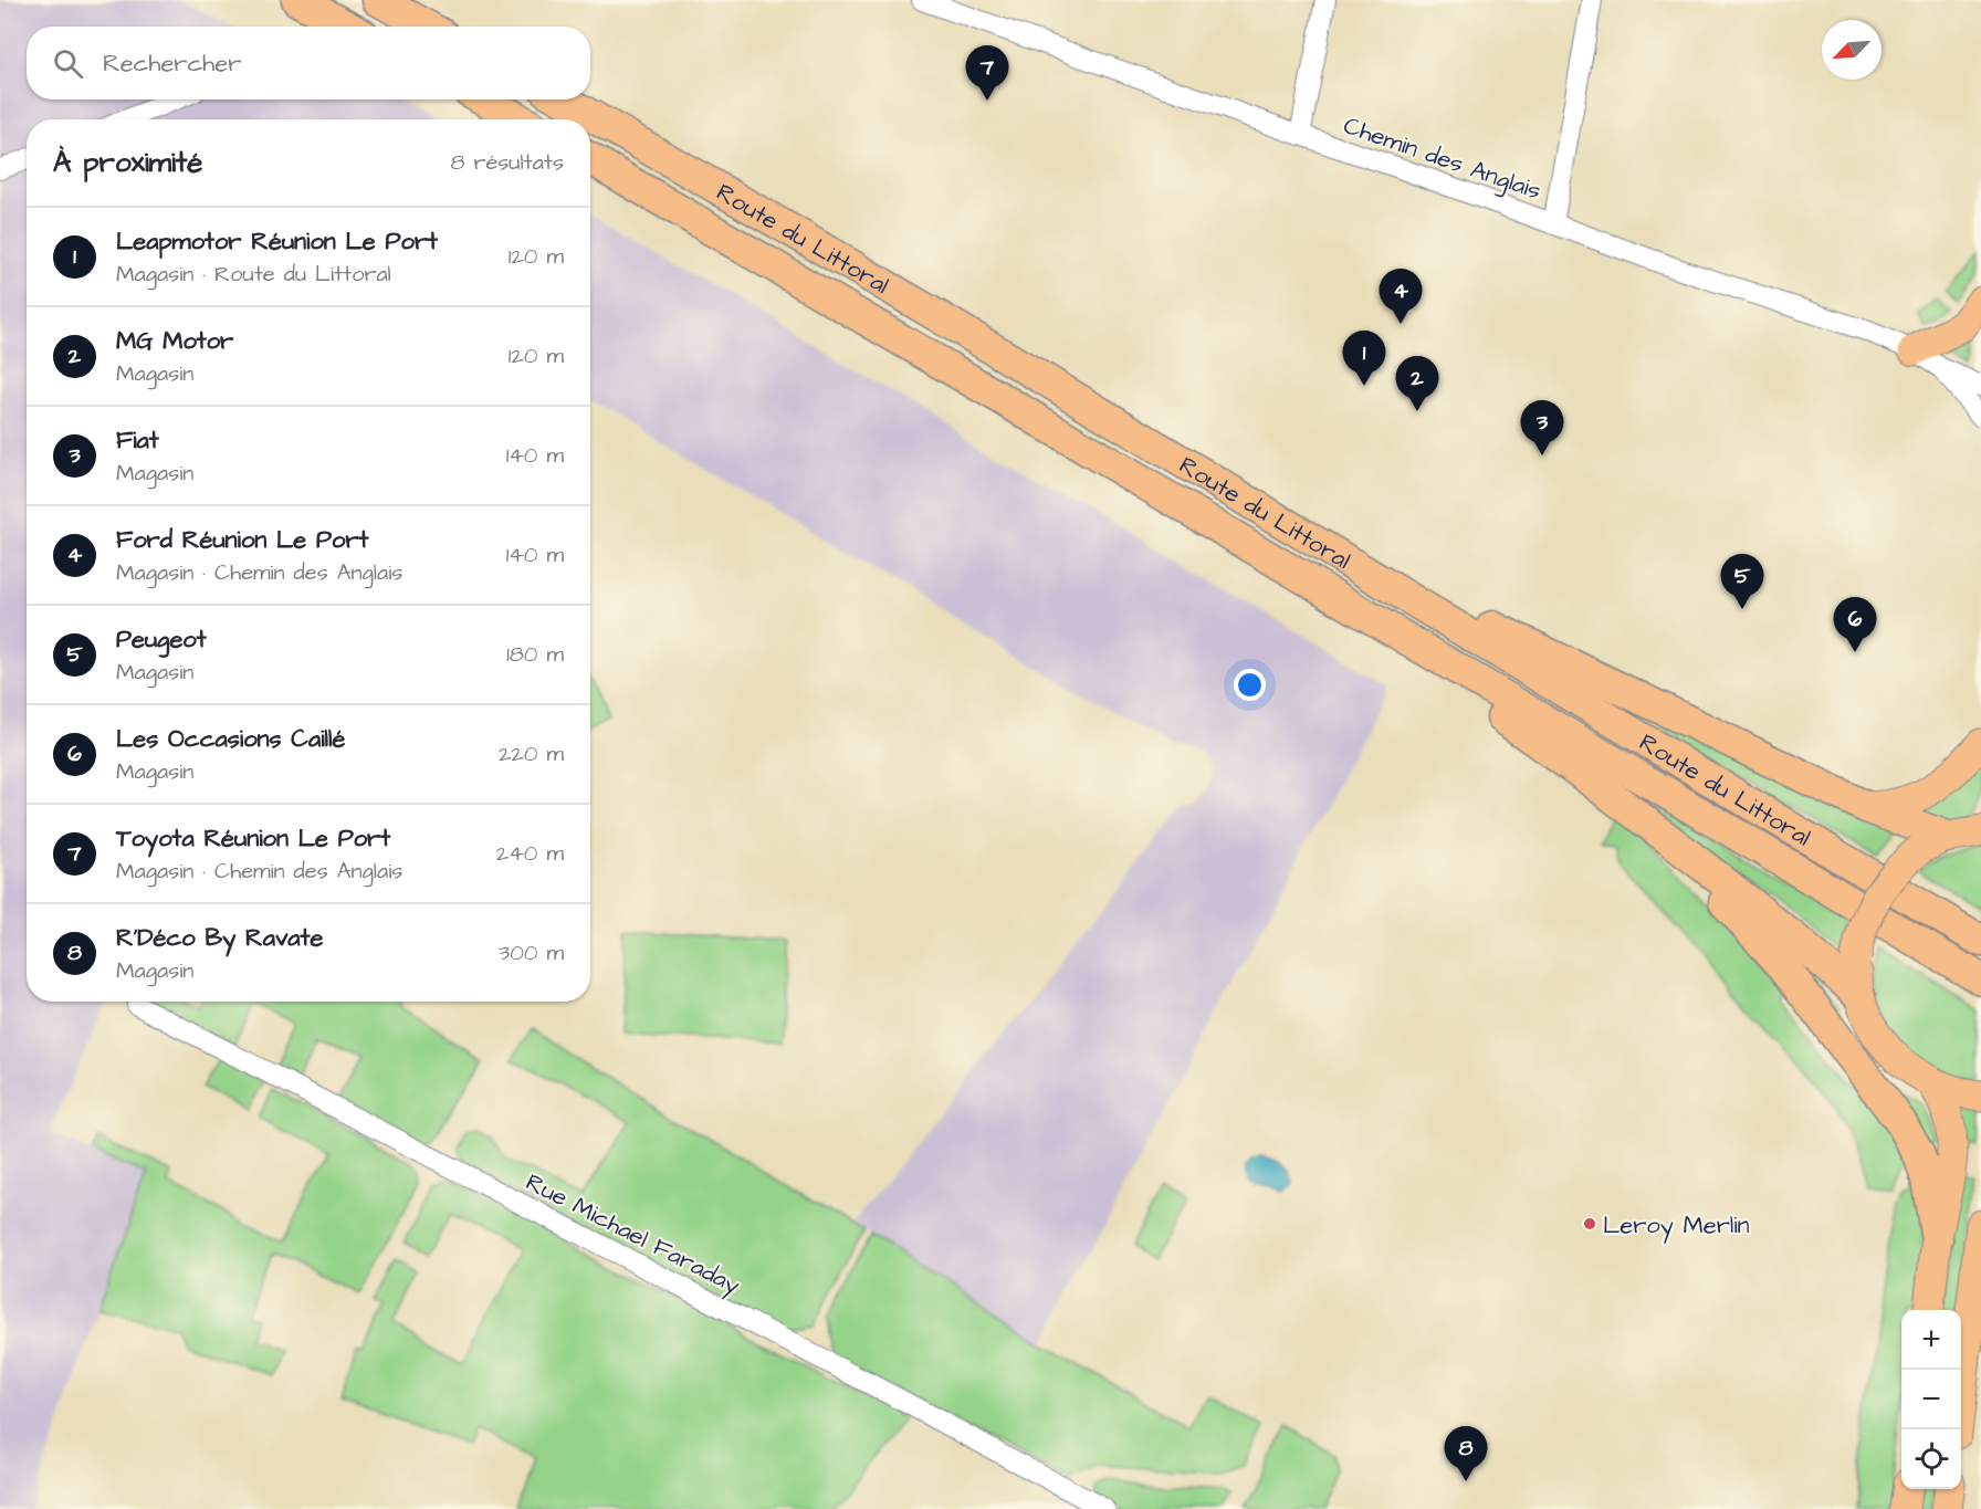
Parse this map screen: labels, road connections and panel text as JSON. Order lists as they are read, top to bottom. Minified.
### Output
{"streets":{"highway":["Route du Littoral"],"street":["Chemin des Anglais","Rue Michael Faraday"]},"places":["Leroy Merlin"],"north":"bottom left","page":{"search":"Rechercher","pins":["7","4","1","2","3","5","6","8"],"heading":["À proximité","8 résultats"],"list":[{"mark":"1","name":"Leapmotor Réunion Le Port","note":"Magasin · Route du Littoral","value":"120 m"},{"mark":"2","name":"MG Motor","note":"Magasin","value":"120 m"},{"mark":"3","name":"Fiat","note":"Magasin","value":"140 m"},{"mark":"4","name":"Ford Réunion Le Port","note":"Magasin · Chemin des Anglais","value":"140 m"},{"mark":"5","name":"Peugeot","note":"Magasin","value":"180 m"},{"mark":"6","name":"Les Occasions Caillé","note":"Magasin","value":"220 m"},{"mark":"7","name":"Toyota Réunion Le Port","note":"Magasin · Chemin des Anglais","value":"240 m"},{"mark":"8","name":"R’Déco By Ravate","note":"Magasin","value":"300 m"}],"map_buttons":["+","−"]}}
